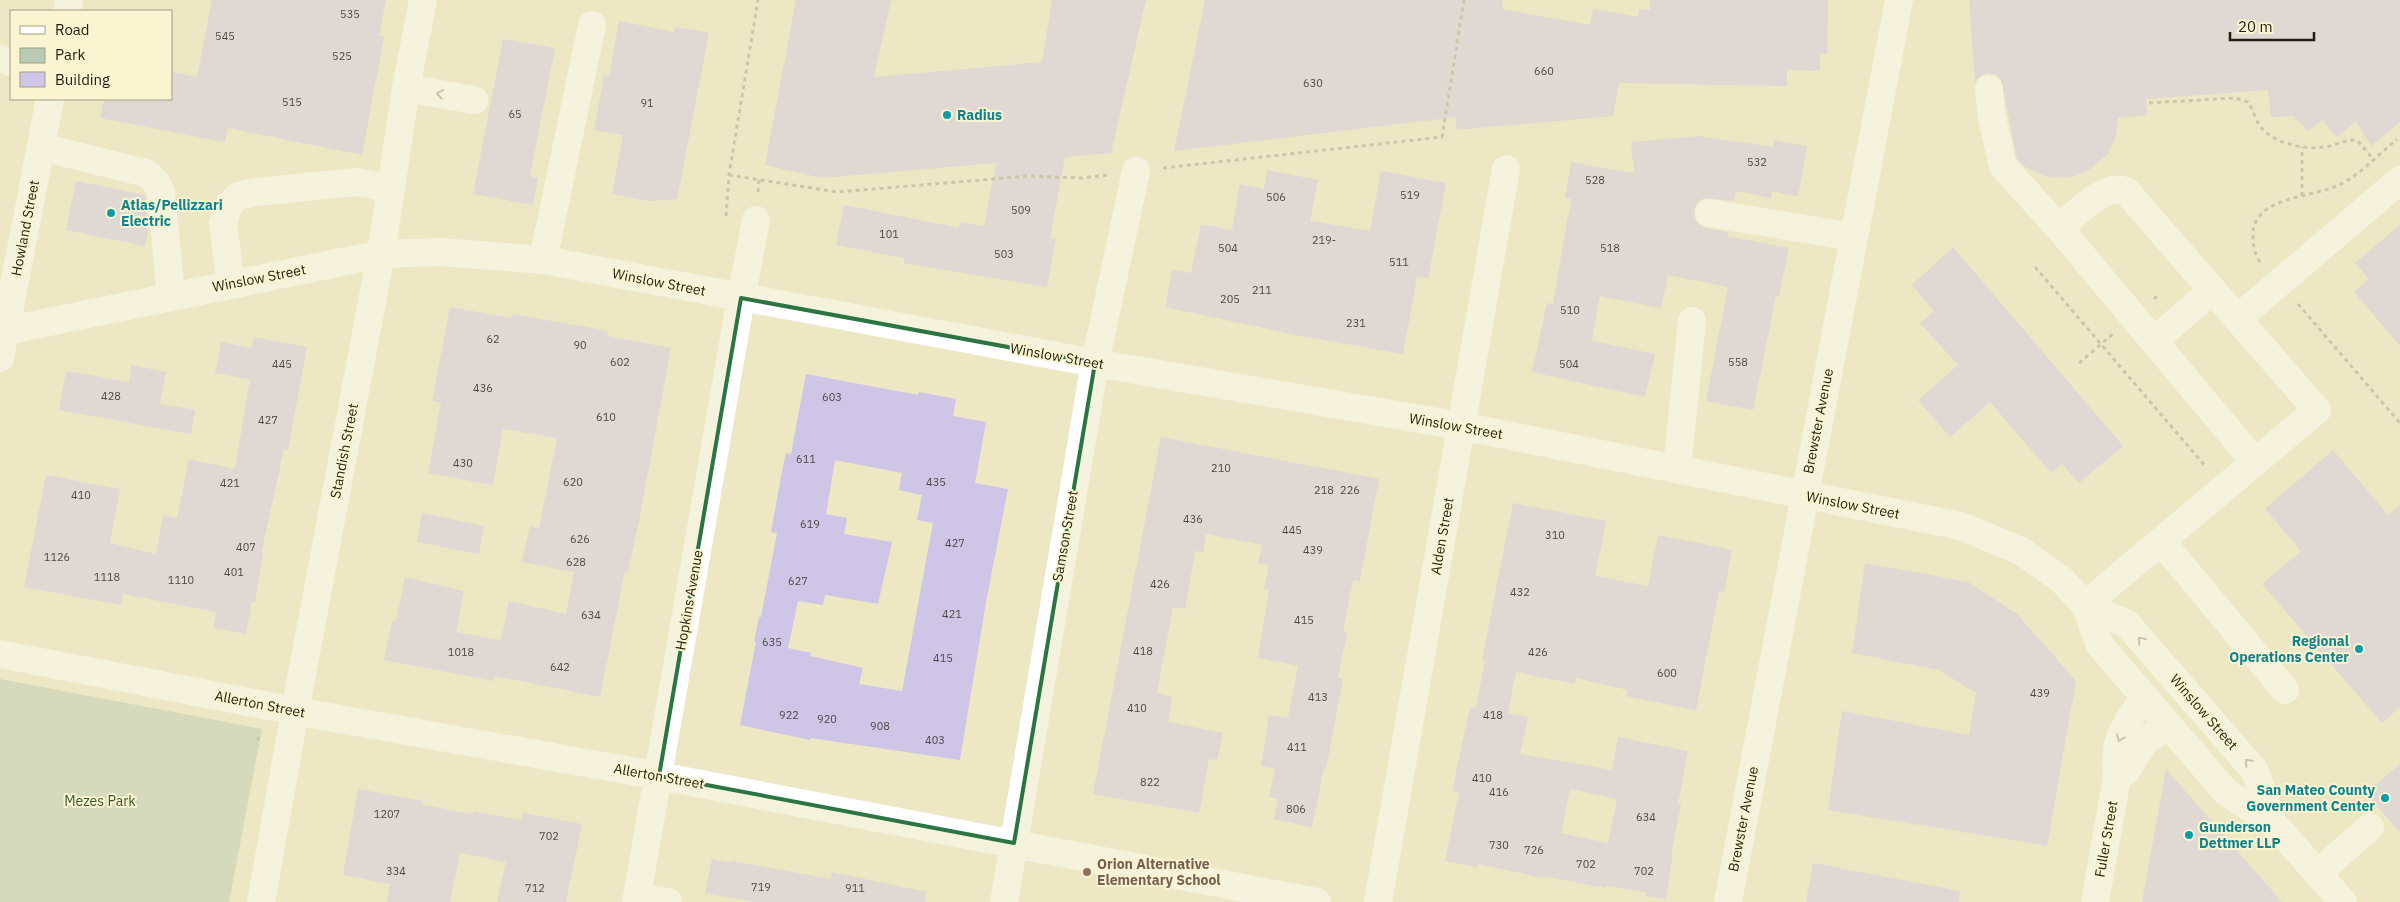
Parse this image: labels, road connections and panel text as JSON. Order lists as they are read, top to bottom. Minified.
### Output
{"streets":{"street":["Howland Street","Winslow Street","Brewster Avenue","Standish Street","Samson Street","Alden Street","Hopkins Avenue","Allerton Street","Fuller Street"]},"crossings":[["Howland Street","Winslow Street"],["Winslow Street","Brewster Avenue"],["Winslow Street","Standish Street"],["Winslow Street","Samson Street"],["Winslow Street","Alden Street"],["Winslow Street","Hopkins Avenue"],["Winslow Street","Fuller Street"],["Standish Street","Allerton Street"],["Samson Street","Allerton Street"],["Hopkins Avenue","Allerton Street"]],"one_way":["Fuller Street"],"parks":["Mezes Park"],"places":["Radius","Atlas/Pellizzari Electric","Regional Operations Center","San Mateo County Government Center","Gunderson Dettmer LLP","Orion Alternative Elementary School"],"house_numbers":["535","545","525","660","630","515","91","65","532","528","519","506","509","101","219-","504","518","503","511","211","205","510","231","62","90","602","558","445","504","436","428","603","610","427","611","430","210","620","435","421","218","226","410","436","619","445","310","626","427","407","439","1126","628","401","1118","1110","627","426","432","421","634","415","635","418","1018","426","415","642","600","439","413","410","922","418","920","908","403","411","410","822","416","806","1207","634","702","730","726","702","334","702","719","712","911"],"legend":["Road","Park","Building"],"scale_bar":"20 m"}
